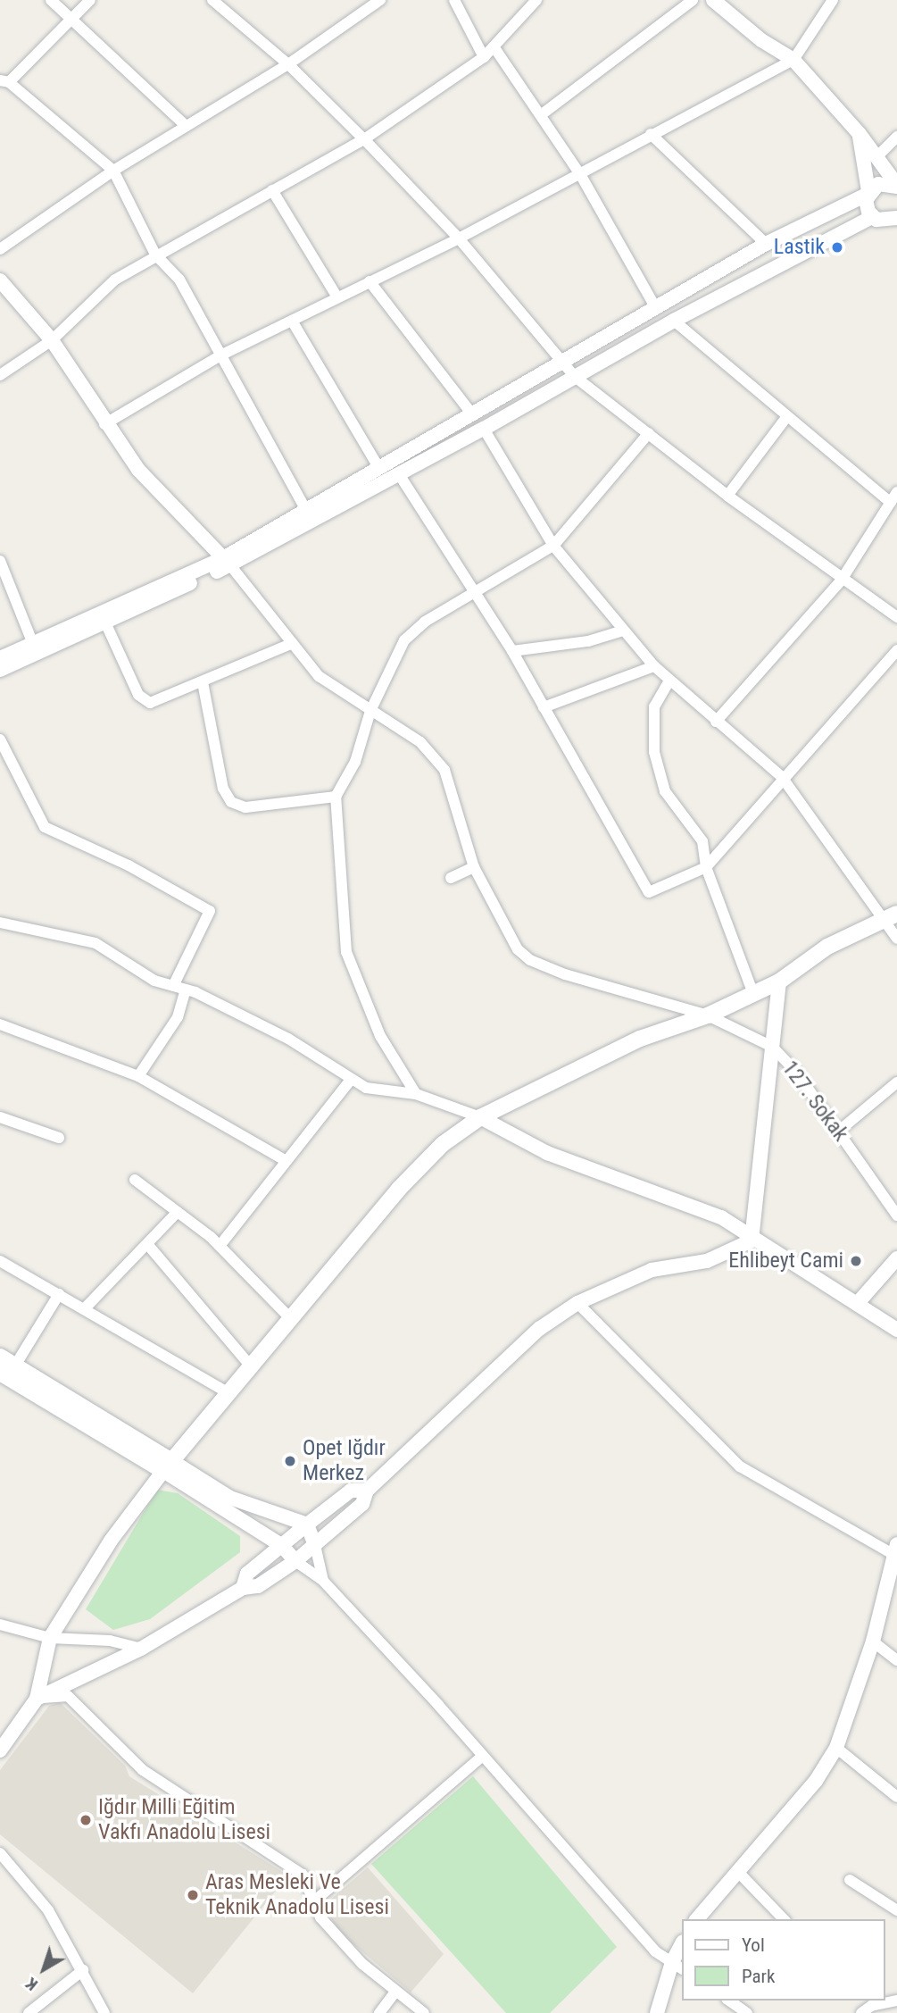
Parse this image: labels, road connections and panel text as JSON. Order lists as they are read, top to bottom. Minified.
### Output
{"streets":{"street":["127. Sokak"]},"places":["Lastik","Ehlibeyt Cami","Opet Iğdır Merkez","Iğdır Milli Eğitim Vakfı Anadolu Lisesi","Aras Mesleki Ve Teknik Anadolu Lisesi"],"legend":["Yol","Park"],"north":"bottom left"}
